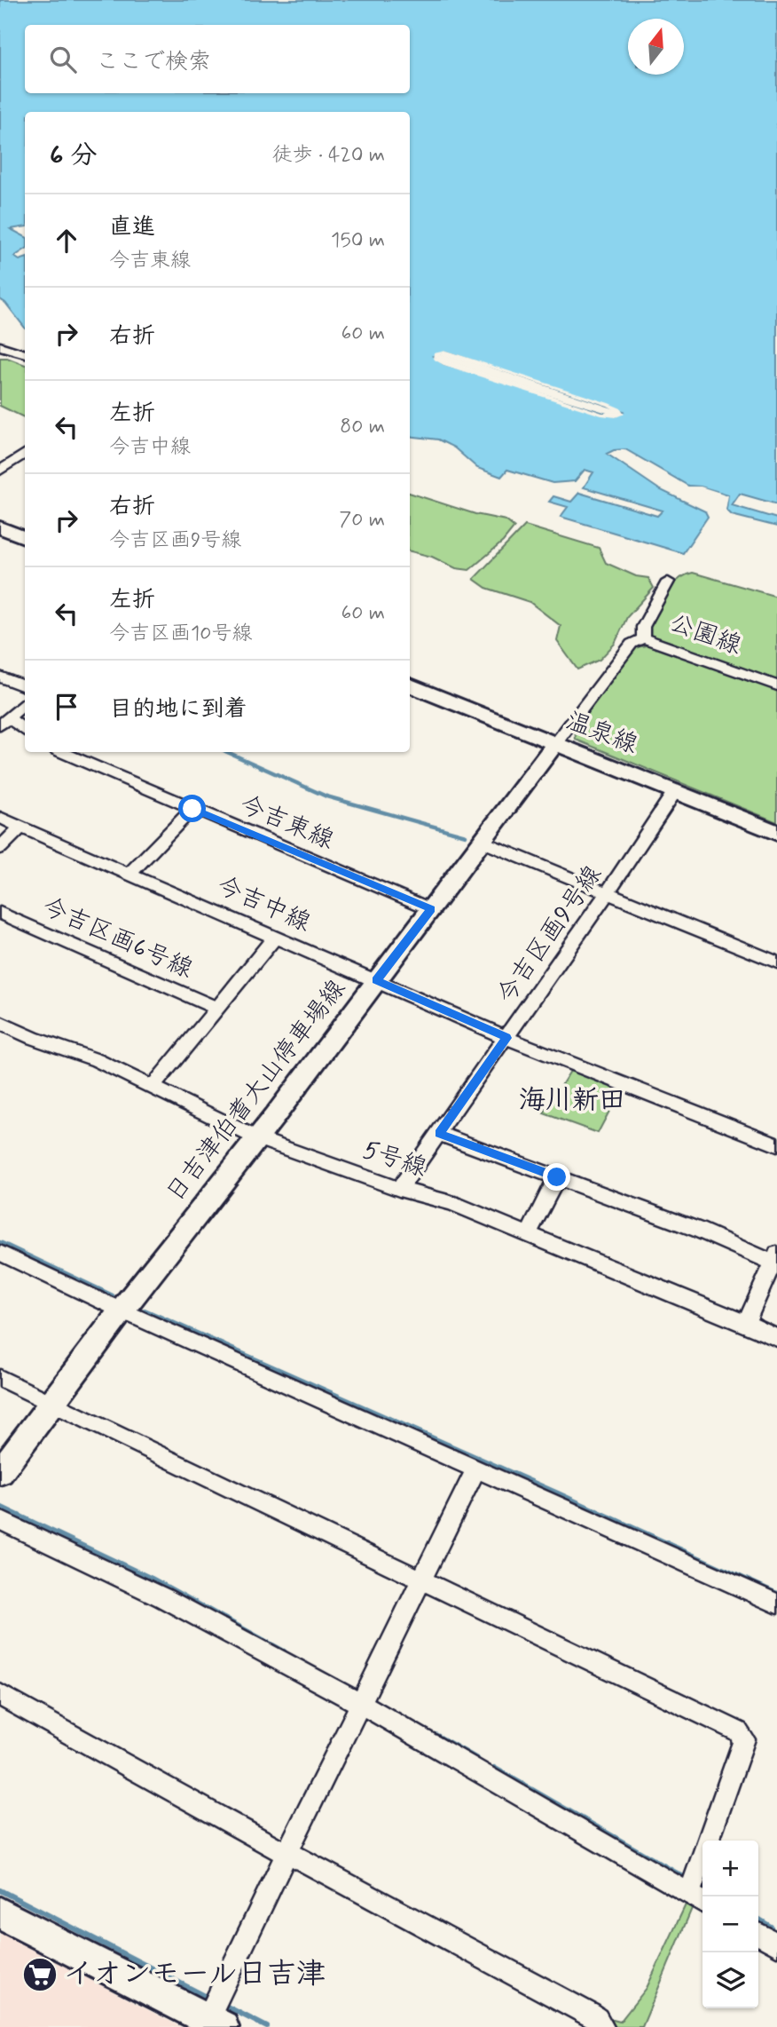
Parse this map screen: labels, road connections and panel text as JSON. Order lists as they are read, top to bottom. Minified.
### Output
{"streets":{"main road":["温泉線","日吉津伯耆大山停車場線"],"street":["公園線","今吉東線","今吉中線","今吉区画9号線","今吉区画6号線","5号線"]},"crossings":[["公園線","温泉線"],["公園線","日吉津伯耆大山停車場線"],["温泉線","今吉区画9号線"],["温泉線","日吉津伯耆大山停車場線"],["今吉東線","日吉津伯耆大山停車場線"],["今吉中線","今吉区画9号線"],["今吉中線","日吉津伯耆大山停車場線"],["今吉区画9号線","5号線"],["日吉津伯耆大山停車場線","5号線"]],"districts":["海川新田"],"places":{"supermarket":["イオンモール日吉津"]},"north":"top","page":{"search":"ここで検索","heading":["6 分","徒歩 · 420 m"],"list":[["直進","今吉東線","150 m"],["右折","60 m"],["左折","今吉中線","80 m"],["右折","今吉区画9号線","70 m"],["左折","今吉区画10号線","60 m"],"目的地に到着"],"map_buttons":["+","−"]}}
